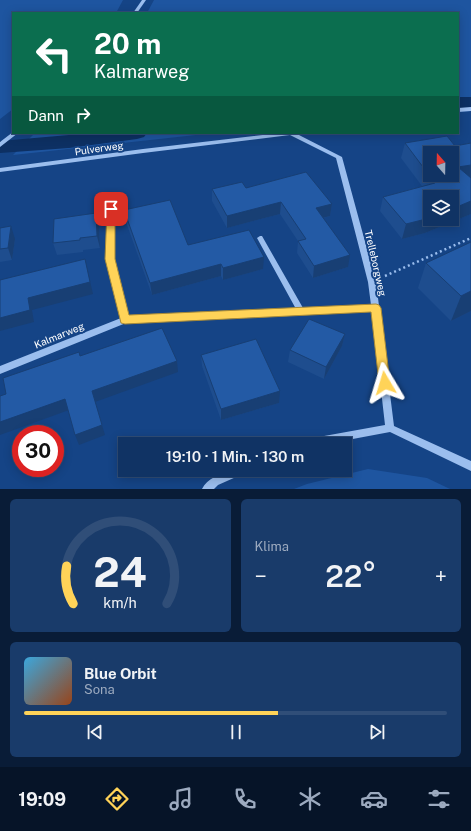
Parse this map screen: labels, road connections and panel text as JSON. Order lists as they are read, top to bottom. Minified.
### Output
{"streets":{"street":["Pulverweg","Trelleborgweg","Kalmarweg"]},"crossings":[["Trelleborgweg","Kalmarweg"]],"north":"top","page":{"turn":["20 m","Kalmarweg"],"then":"Dann","limit":"30","trip":"19:10 · 1 Min. · 130 m","tile":"Klima","heat":["−","22°","+"],"song":["Blue Orbit","Sona"],"tabs":"19:09","gauge":["24","km/h"]}}
